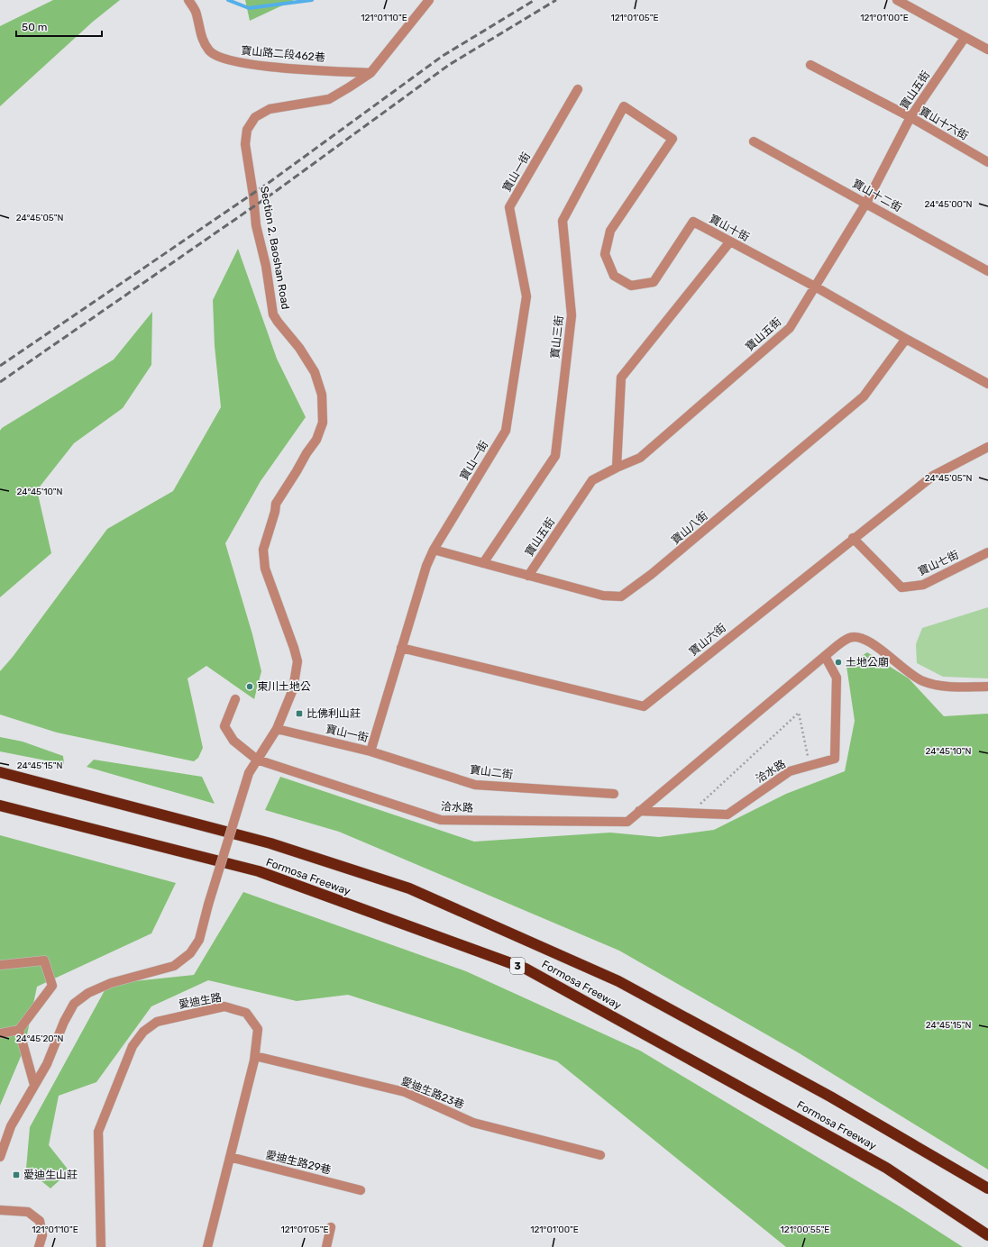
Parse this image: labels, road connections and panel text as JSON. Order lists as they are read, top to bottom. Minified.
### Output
{"streets":{"highway":["Formosa Freeway","3"],"street":["寶山路二段462巷","寶山五街","寶山十六街","寶山一街","寶山十二街","寶山十街","Section 2, Baoshan Road","寶山三街","寶山八街","寶山七街","寶山六街","洽水路","寶山二街","愛迪生路","愛迪生路23巷","愛迪生路29巷"]},"crossings":[["寶山路二段462巷","Section 2, Baoshan Road"],["寶山五街","寶山十六街"],["寶山五街","寶山十二街"],["寶山五街","寶山十街"],["寶山五街","寶山八街"],["寶山一街","Section 2, Baoshan Road"],["寶山一街","寶山八街"],["寶山一街","寶山六街"],["寶山一街","寶山二街"],["寶山十街","寶山三街"],["寶山十街","寶山八街"],["Section 2, Baoshan Road","洽水路"],["寶山三街","寶山八街"],["寶山七街","寶山六街"],["愛迪生路","愛迪生路23巷"],["愛迪生路","愛迪生路29巷"]],"places":{"other":["土地公廟","東川土地公"],"transit":["比佛利山莊","愛迪生山莊"]},"scale_bar":"50 m","coordinates":["121°01'10\"E","121°01'05\"E","121°01'00\"E","24°45'00\"N","24°45'05\"N","24°45'10\"N","24°45'15\"N","24°45'20\"N","121°00'55\"E"]}
